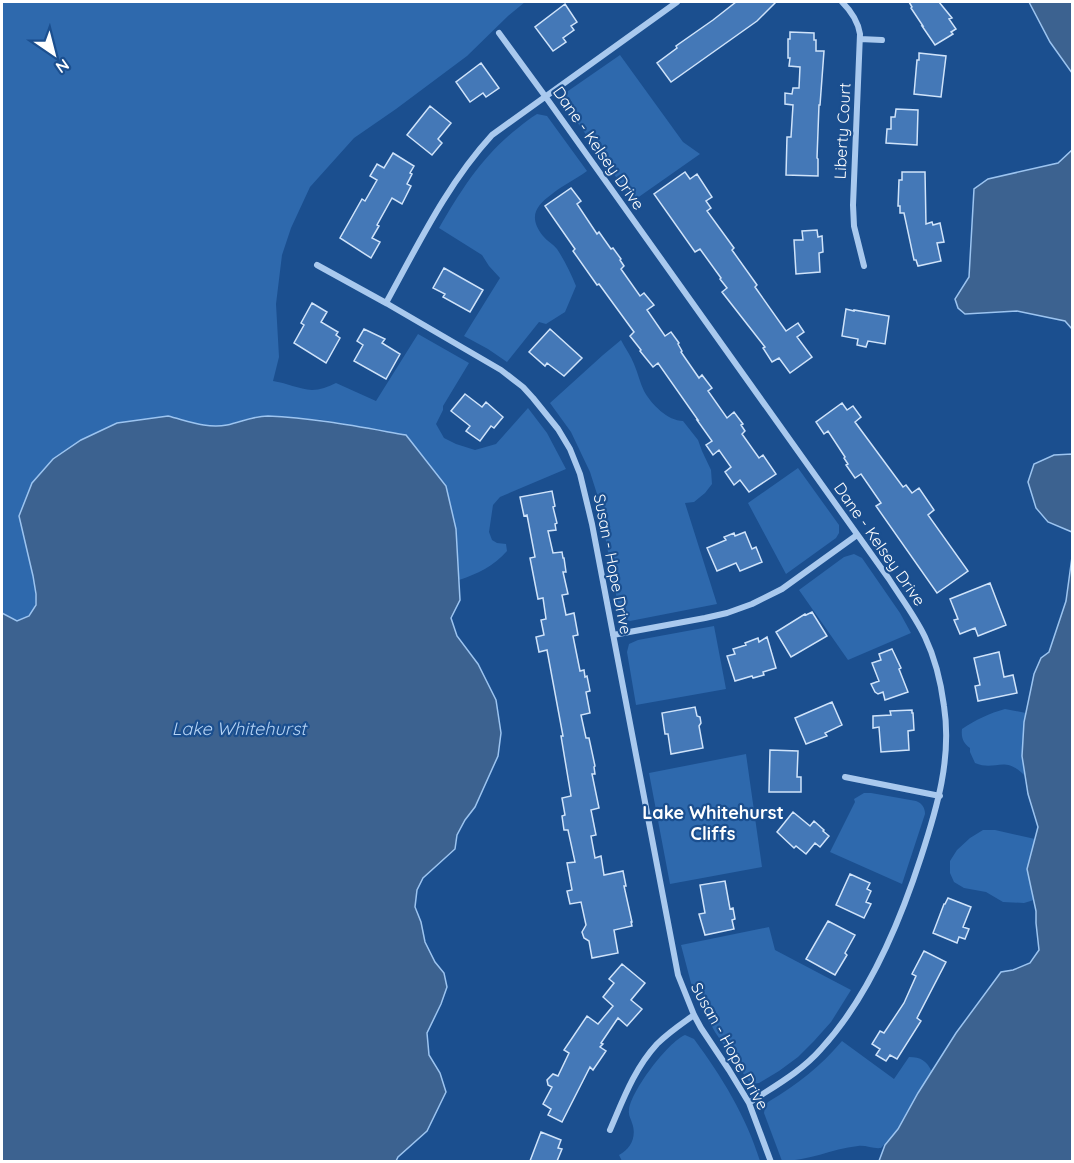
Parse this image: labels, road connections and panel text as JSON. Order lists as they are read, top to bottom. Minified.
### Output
{"streets":{"street":["Liberty Court","Dane - Kelsey Drive","Susan - Hope Drive"]},"crossings":[["Dane - Kelsey Drive","Susan - Hope Drive"]],"districts":["Lake Whitehurst Cliffs"],"water":["Lake Whitehurst"],"north":"bottom right"}
